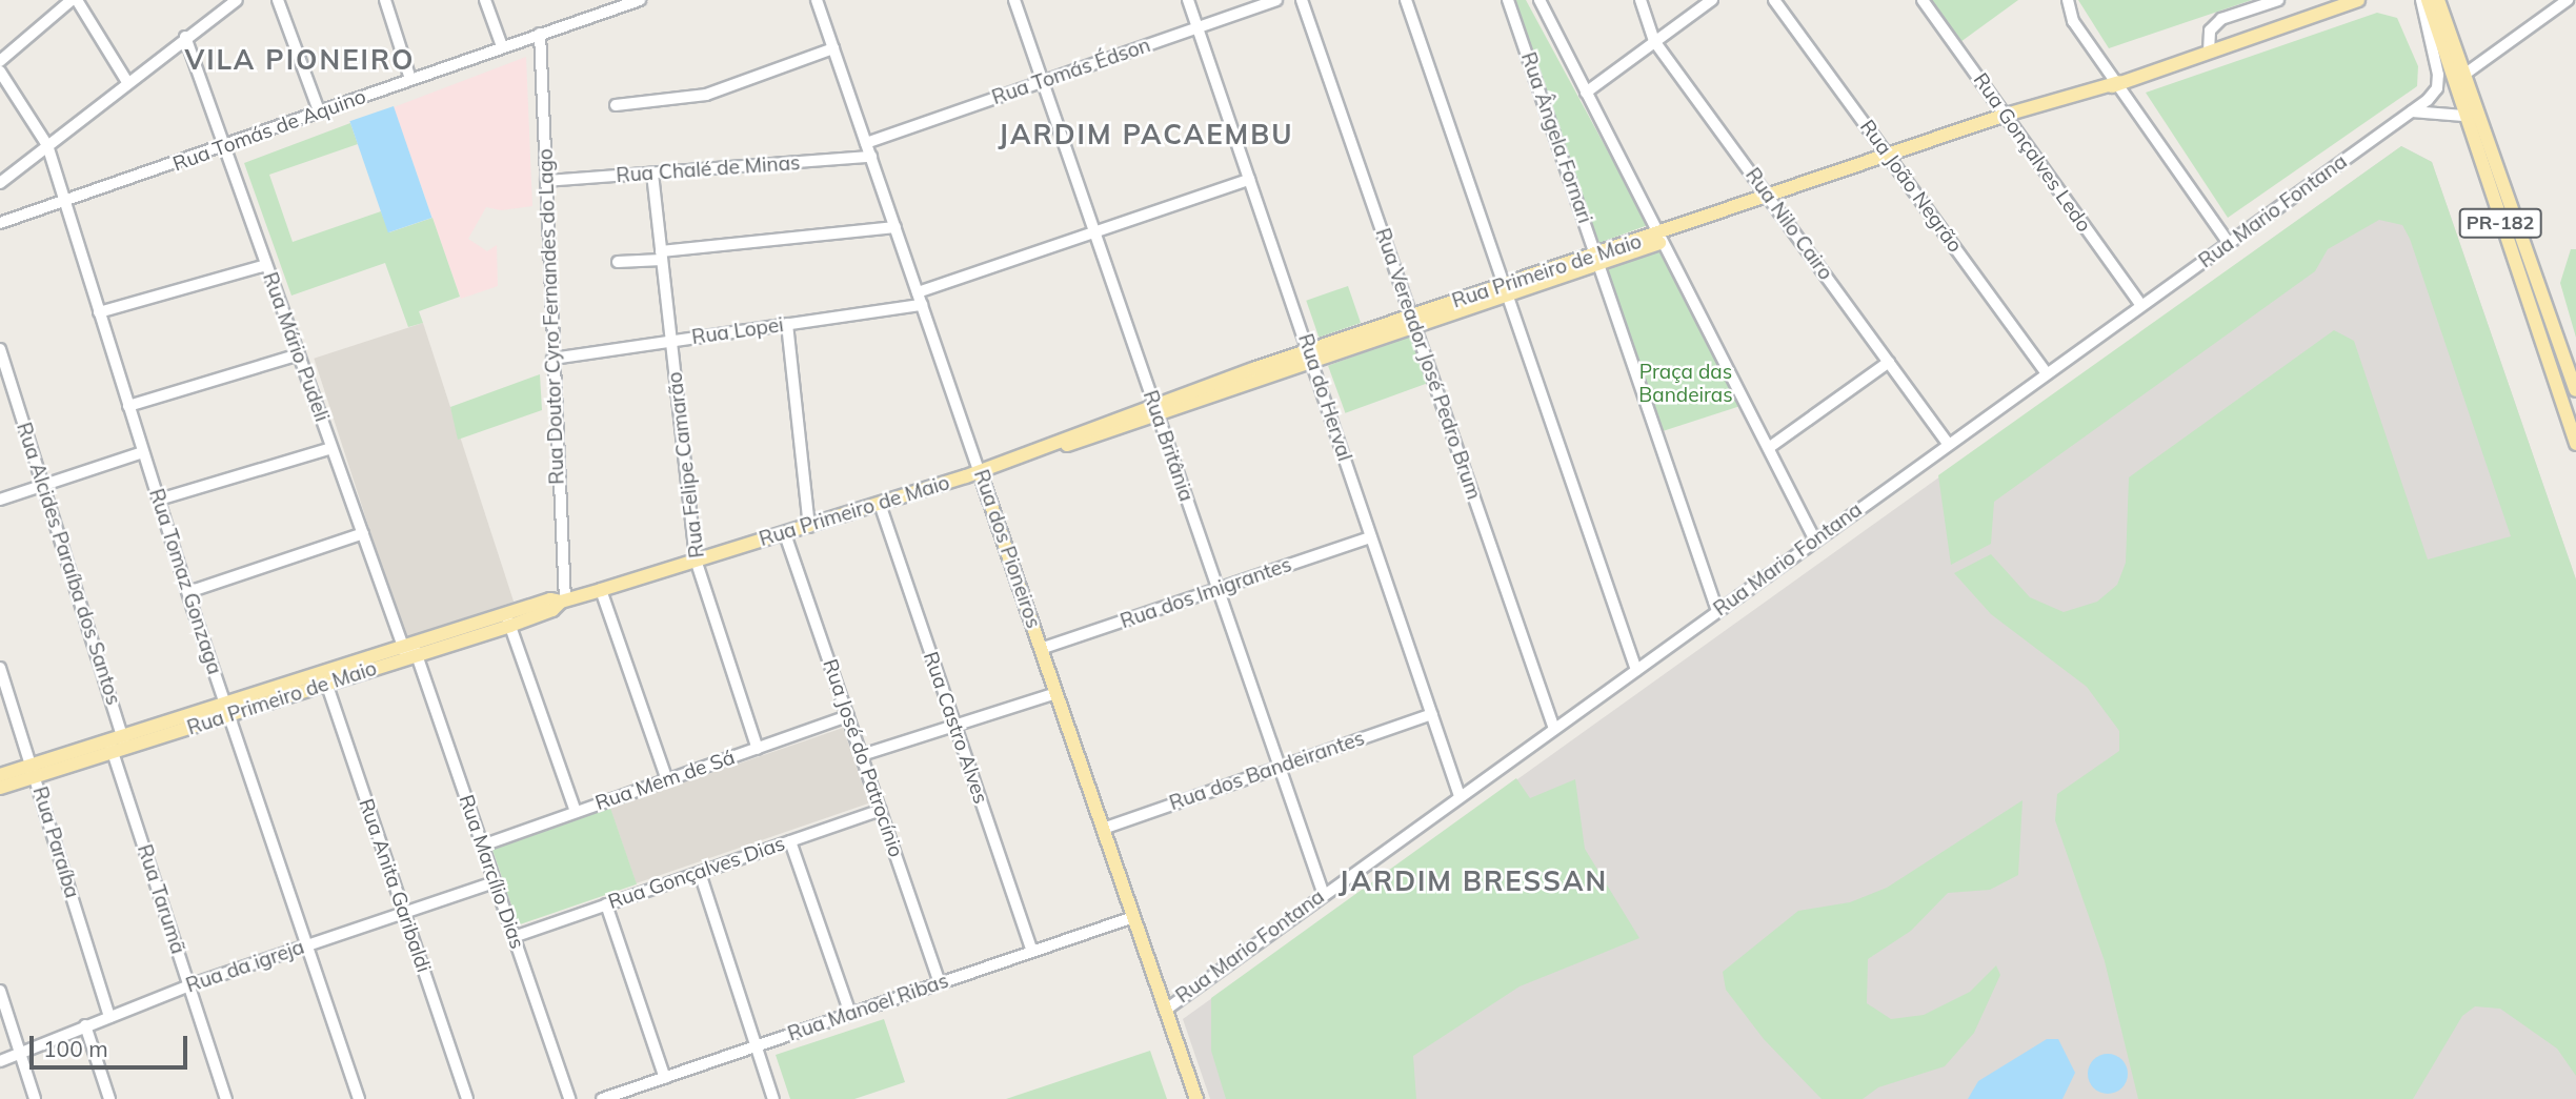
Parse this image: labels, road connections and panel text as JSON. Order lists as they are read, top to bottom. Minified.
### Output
{"streets":{"main road":["PR-182","Rua Primeiro de Maio","Rua dos Pioneiros"],"street":["Rua Tomás Édson","Rua Tomás de Aquino","Rua Ângela Fornari","Rua Gonçalves Ledo","Rua Chalé de Minas","Rua João Negrão","Rua Mario Fontana","Rua Nilo Cairo","Rua Doutor Cyro Fernandes do Lago","Rua Lopei","Rua Mário Pudeli","Rua Vereador José Pedro Brum","Rua do Herval","Rua Britânia","Rua Felipe Camarão","Rua Alcides Paraíba dos Santos","Rua Tomaz Gonzaga","Rua dos Imigrantes","Rua Castro Alves","Rua José do Patrocínio","Rua dos Bandeirantes","Rua Mem de Sá","Rua Paraíba","Rua Marcílio Dias","Rua Gonçalves Dias","Rua Anita Garibaldi","Rua Tarumã","Rua da igreja","Rua Manoel Ribas"]},"crossings":[["Rua Tomás Édson","Rua do Herval"],["Rua Tomás Édson","Rua Britânia"],["Rua Tomás Édson","Rua dos Pioneiros"],["Rua Tomás de Aquino","Rua Doutor Cyro Fernandes do Lago"],["Rua Tomás de Aquino","Rua Mário Pudeli"],["Rua Tomás de Aquino","Rua Tomaz Gonzaga"],["Rua Ângela Fornari","Rua Mario Fontana"],["Rua Ângela Fornari","Rua Primeiro de Maio"],["Rua Gonçalves Ledo","Rua Mario Fontana"],["Rua Gonçalves Ledo","Rua Primeiro de Maio"],["Rua Chalé de Minas","Rua Doutor Cyro Fernandes do Lago"],["Rua Chalé de Minas","Rua Felipe Camarão"],["Rua Chalé de Minas","Rua dos Pioneiros"],["Rua João Negrão","Rua Mario Fontana"],["Rua João Negrão","Rua Primeiro de Maio"],["Rua Mario Fontana","PR-182"],["Rua Mario Fontana","Rua Nilo Cairo"],["Rua Mario Fontana","Rua Vereador José Pedro Brum"],["Rua Mario Fontana","Rua do Herval"],["Rua Mario Fontana","Rua Britânia"],["Rua Mario Fontana","Rua dos Pioneiros"],["Rua Nilo Cairo","Rua Primeiro de Maio"],["Rua Primeiro de Maio","Rua Doutor Cyro Fernandes do Lago"],["Rua Primeiro de Maio","Rua Mário Pudeli"],["Rua Primeiro de Maio","Rua Vereador José Pedro Brum"],["Rua Primeiro de Maio","Rua do Herval"],["Rua Primeiro de Maio","Rua Britânia"],["Rua Primeiro de Maio","Rua Felipe Camarão"],["Rua Primeiro de Maio","Rua dos Pioneiros"],["Rua Primeiro de Maio","Rua Alcides Paraíba dos Santos"],["Rua Primeiro de Maio","Rua Tomaz Gonzaga"],["Rua Primeiro de Maio","Rua Castro Alves"],["Rua Primeiro de Maio","Rua José do Patrocínio"],["Rua Primeiro de Maio","Rua Paraíba"],["Rua Primeiro de Maio","Rua Marcílio Dias"],["Rua Primeiro de Maio","Rua Anita Garibaldi"],["Rua Primeiro de Maio","Rua Tarumã"],["Rua Doutor Cyro Fernandes do Lago","Rua Lopei"],["Rua Lopei","Rua Felipe Camarão"],["Rua Lopei","Rua dos Pioneiros"],["Rua Mário Pudeli","Rua Marcílio Dias"],["Rua do Herval","Rua dos Imigrantes"],["Rua do Herval","Rua dos Bandeirantes"],["Rua Britânia","Rua dos Imigrantes"],["Rua Britânia","Rua dos Bandeirantes"],["Rua Felipe Camarão","Rua Mem de Sá"],["Rua dos Pioneiros","Rua dos Imigrantes"],["Rua dos Pioneiros","Rua dos Bandeirantes"],["Rua dos Pioneiros","Rua Manoel Ribas"],["Rua Alcides Paraíba dos Santos","Rua Tarumã"],["Rua Tomaz Gonzaga","Rua da igreja"],["Rua Castro Alves","Rua Manoel Ribas"],["Rua José do Patrocínio","Rua Mem de Sá"],["Rua José do Patrocínio","Rua Gonçalves Dias"],["Rua José do Patrocínio","Rua Manoel Ribas"],["Rua Mem de Sá","Rua Marcílio Dias"],["Rua Paraíba","Rua da igreja"],["Rua Marcílio Dias","Rua Gonçalves Dias"],["Rua Marcílio Dias","Rua da igreja"],["Rua Anita Garibaldi","Rua da igreja"],["Rua Tarumã","Rua da igreja"]],"districts":["VILA PIONEIRO","JARDIM PACAEMBU","JARDIM BRESSAN"],"parks":["Praça das Bandeiras"],"scale_bar":"100 m"}
